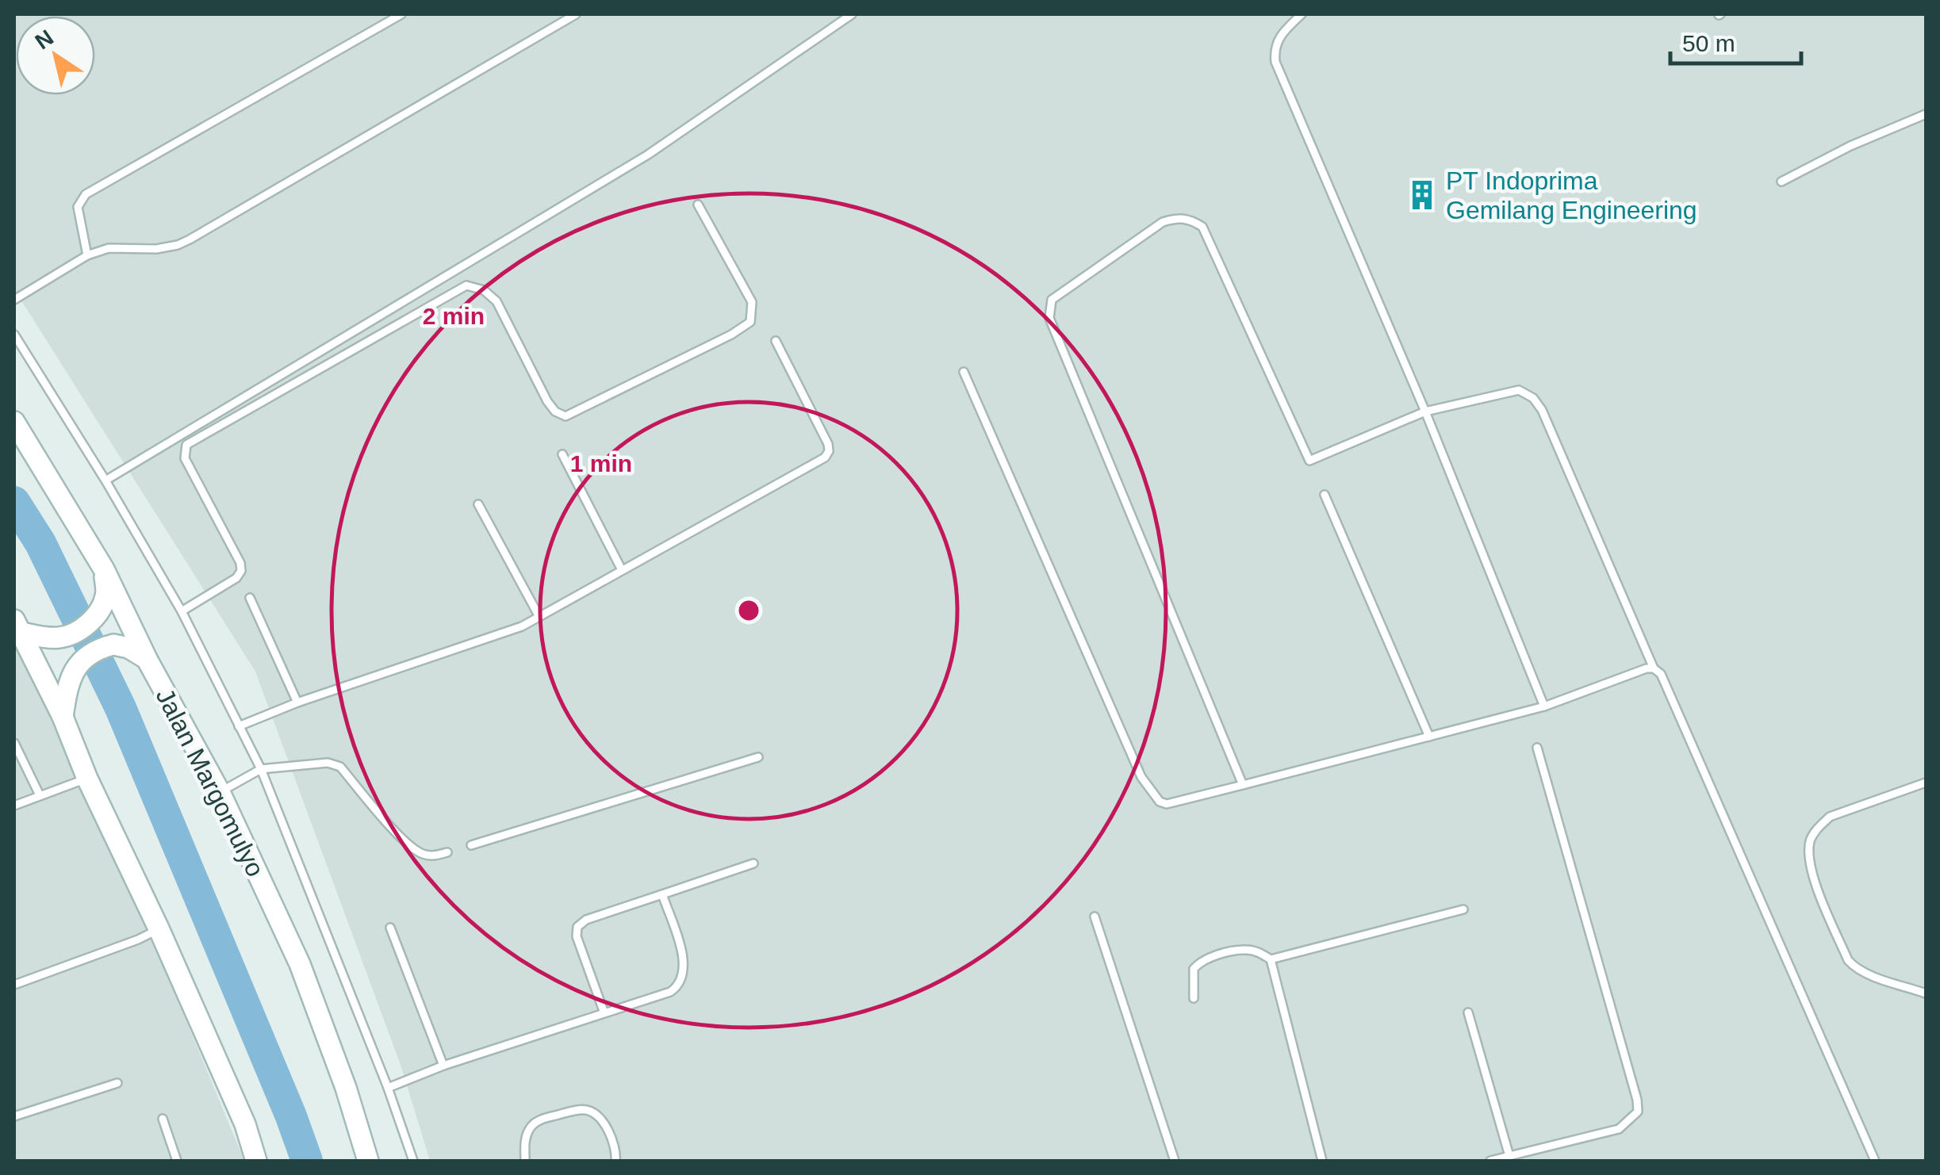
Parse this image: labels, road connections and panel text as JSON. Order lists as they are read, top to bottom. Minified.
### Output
{"streets":{"main road":["Jalan Margomulyo"]},"places":{"building":["PT Indoprima Gemilang Engineering"]},"scale_bar":"50 m","north":"top left","rings":["2 min","1 min"]}
